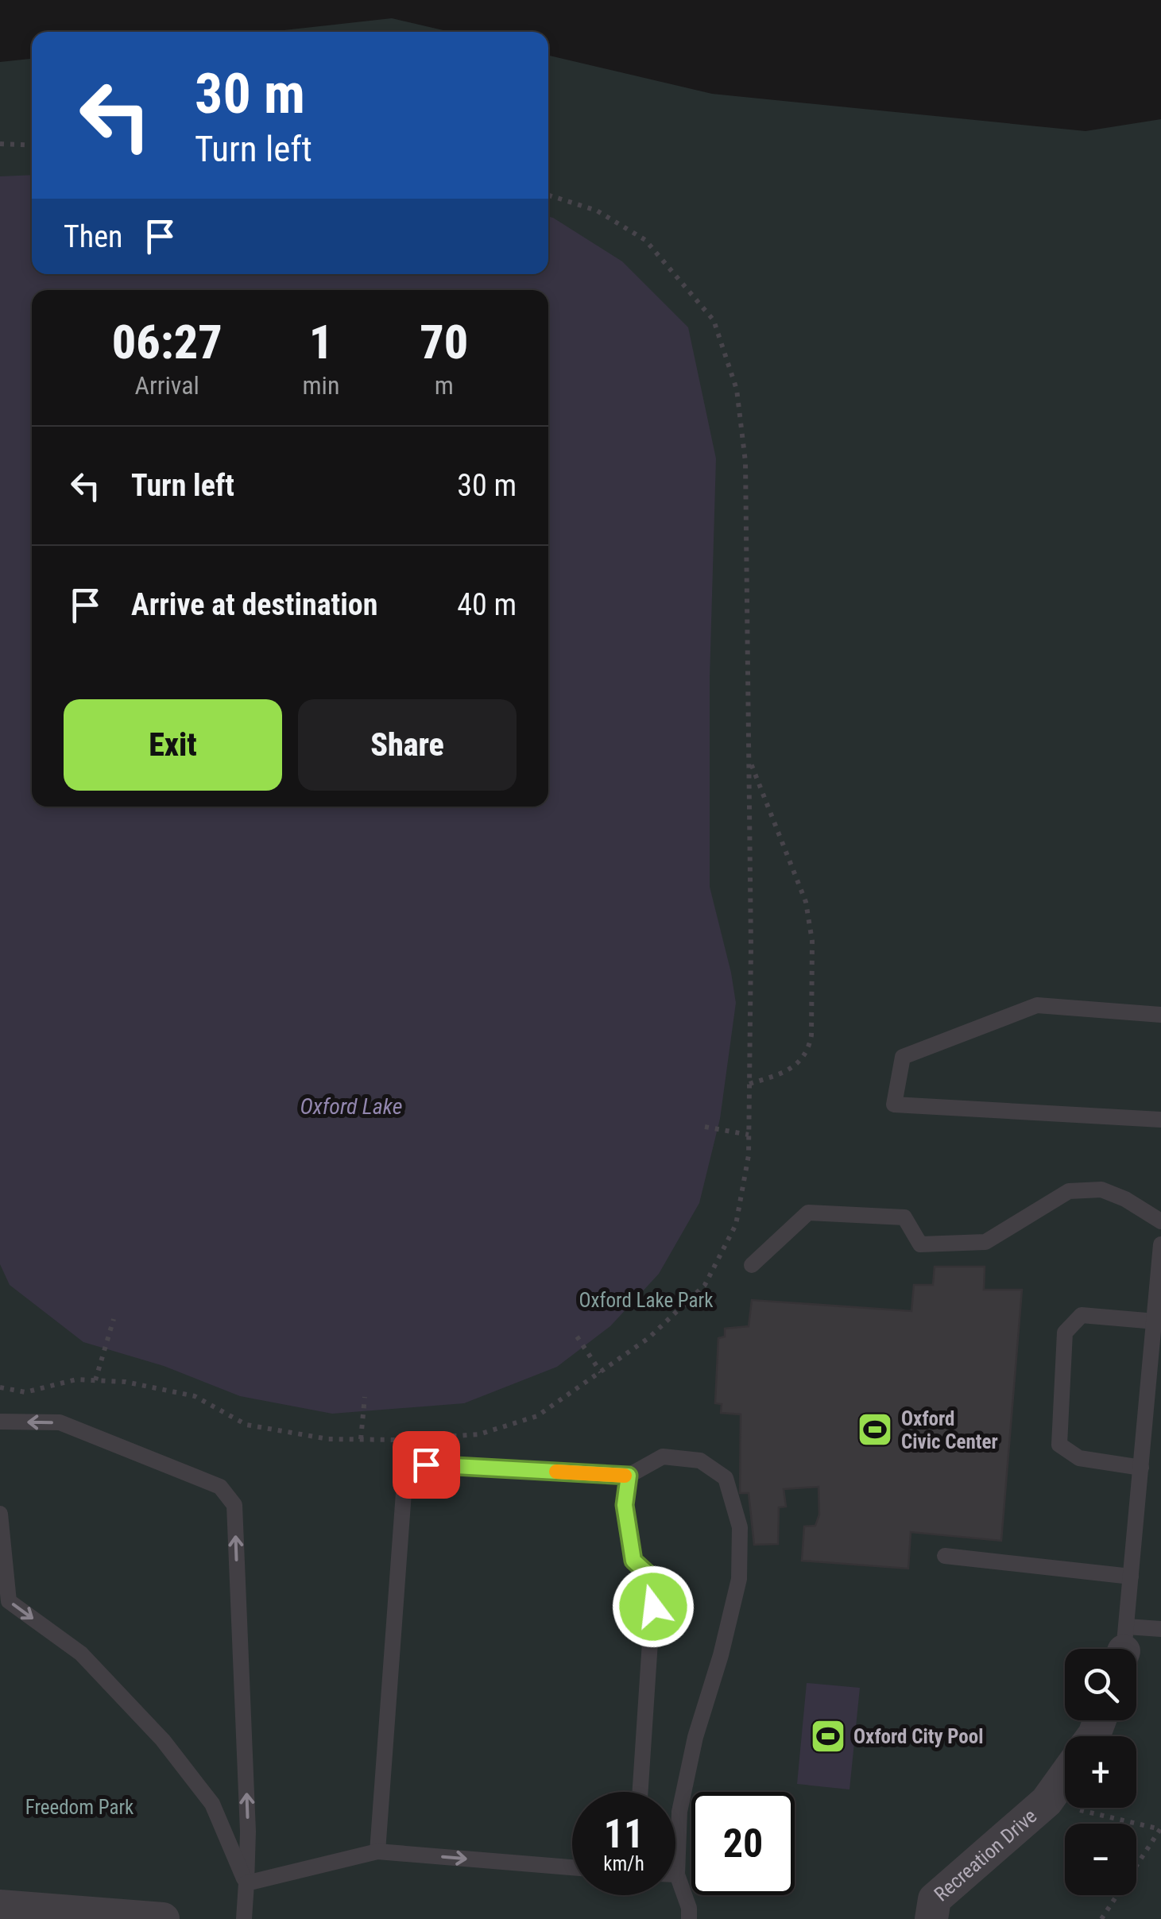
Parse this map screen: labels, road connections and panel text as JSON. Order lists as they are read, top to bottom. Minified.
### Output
{"streets":{"street":["Recreation Drive"]},"water":["Oxford Lake"],"parks":["Oxford Lake Park","Freedom Park"],"places":{"sports":["Oxford Civic Center","Oxford City Pool"]},"page":{"turn":["30 m","Turn left"],"then":"Then","eta":["06:27","Arrival","1","min","70","m"],"list":[{"name":"Turn left","value":"30 m"},{"name":"Arrive at destination","value":"40 m"}],"buttons":["Exit","Share"],"map_buttons":["+","−"],"speed":"11 km/h","limit":"20"}}
